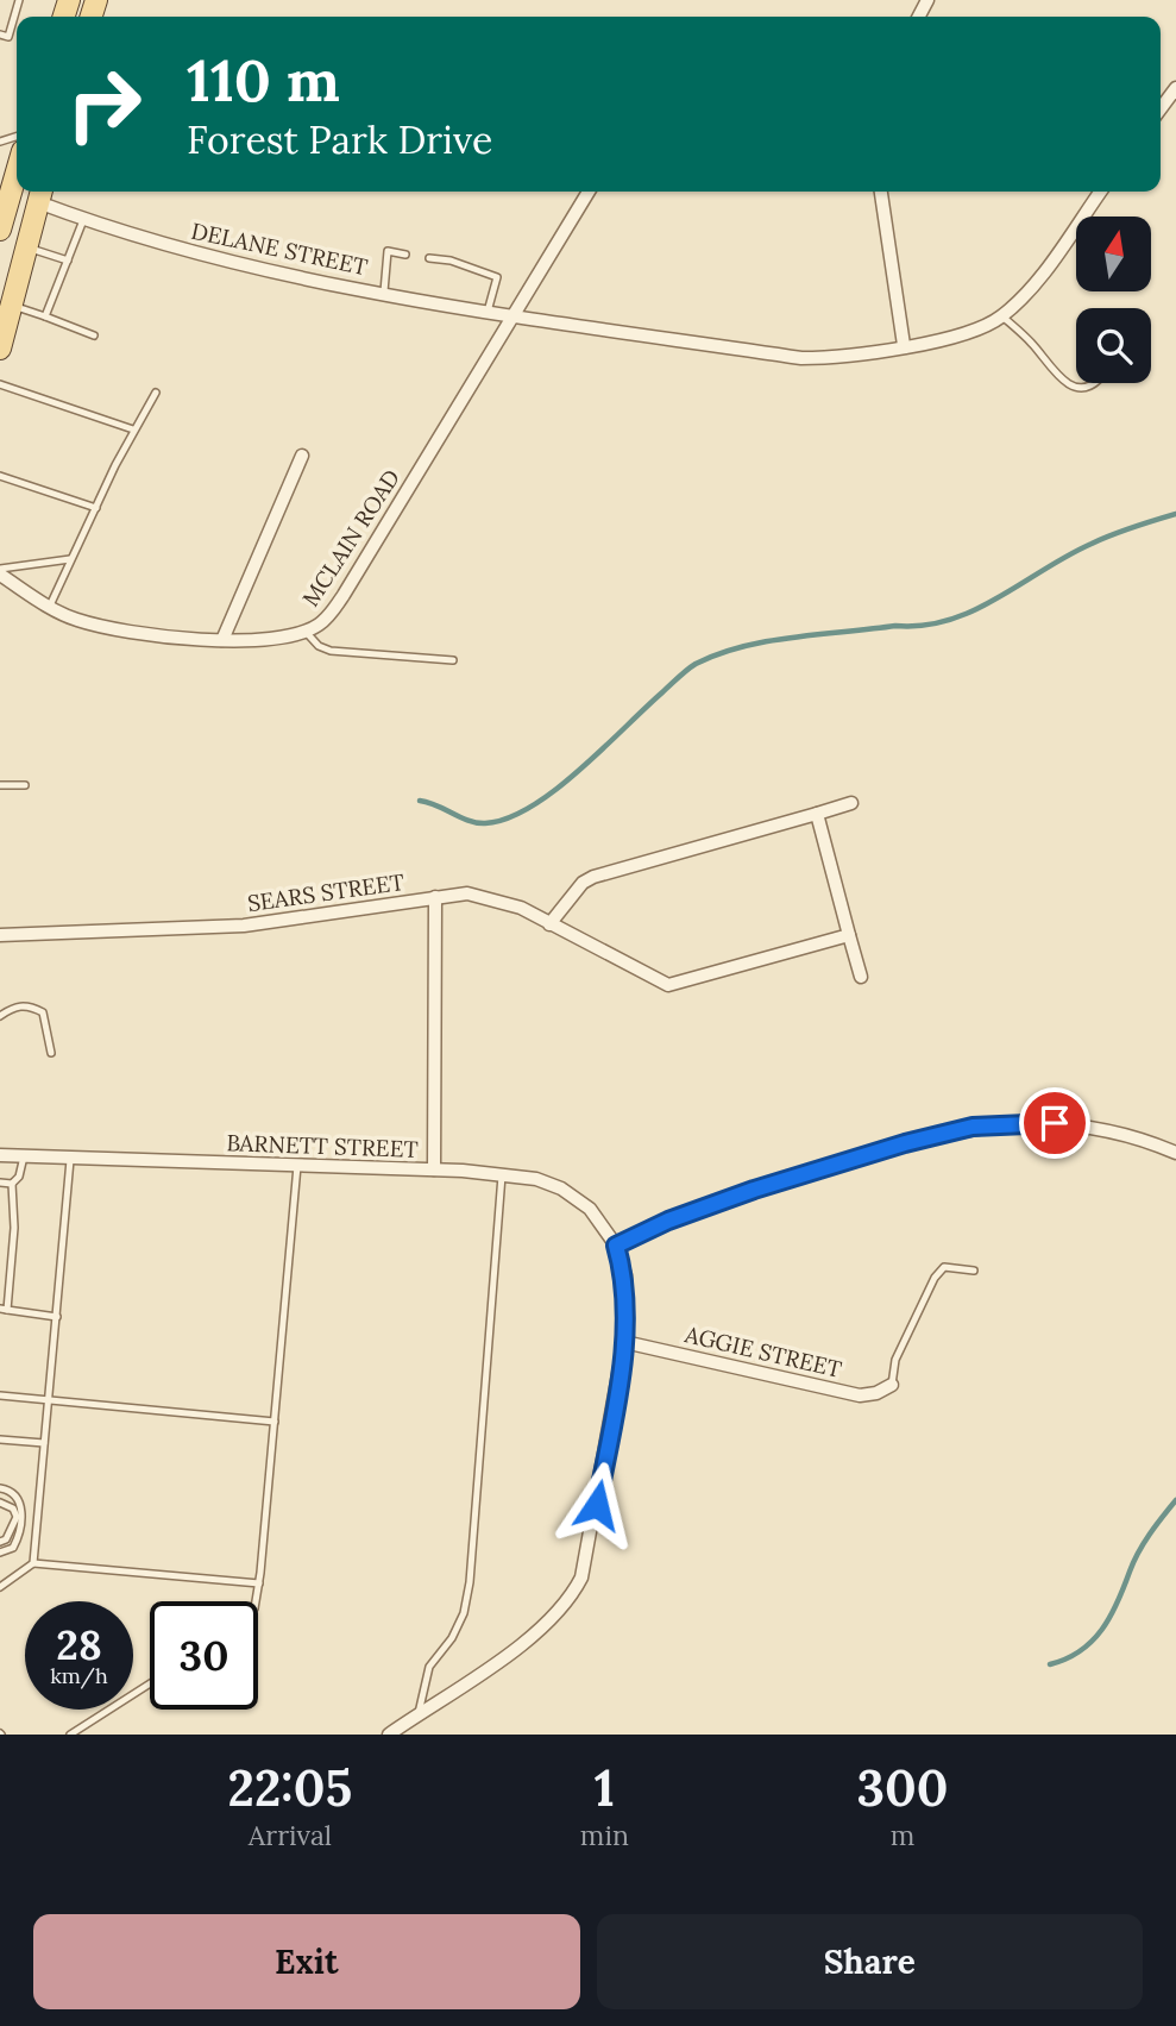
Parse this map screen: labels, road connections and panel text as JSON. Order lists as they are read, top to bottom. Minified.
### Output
{"streets":{"street":["DELANE STREET","MCLAIN ROAD","SEARS STREET","BARNETT STREET","AGGIE STREET"]},"crossings":[["DELANE STREET","MCLAIN ROAD"],["SEARS STREET","BARNETT STREET"]],"north":"top","page":{"turn":["110 m","Forest Park Drive"],"speed":"28 km/h","limit":"30","eta":["22:05","Arrival","1","min","300","m"],"buttons":["Exit","Share"]}}
